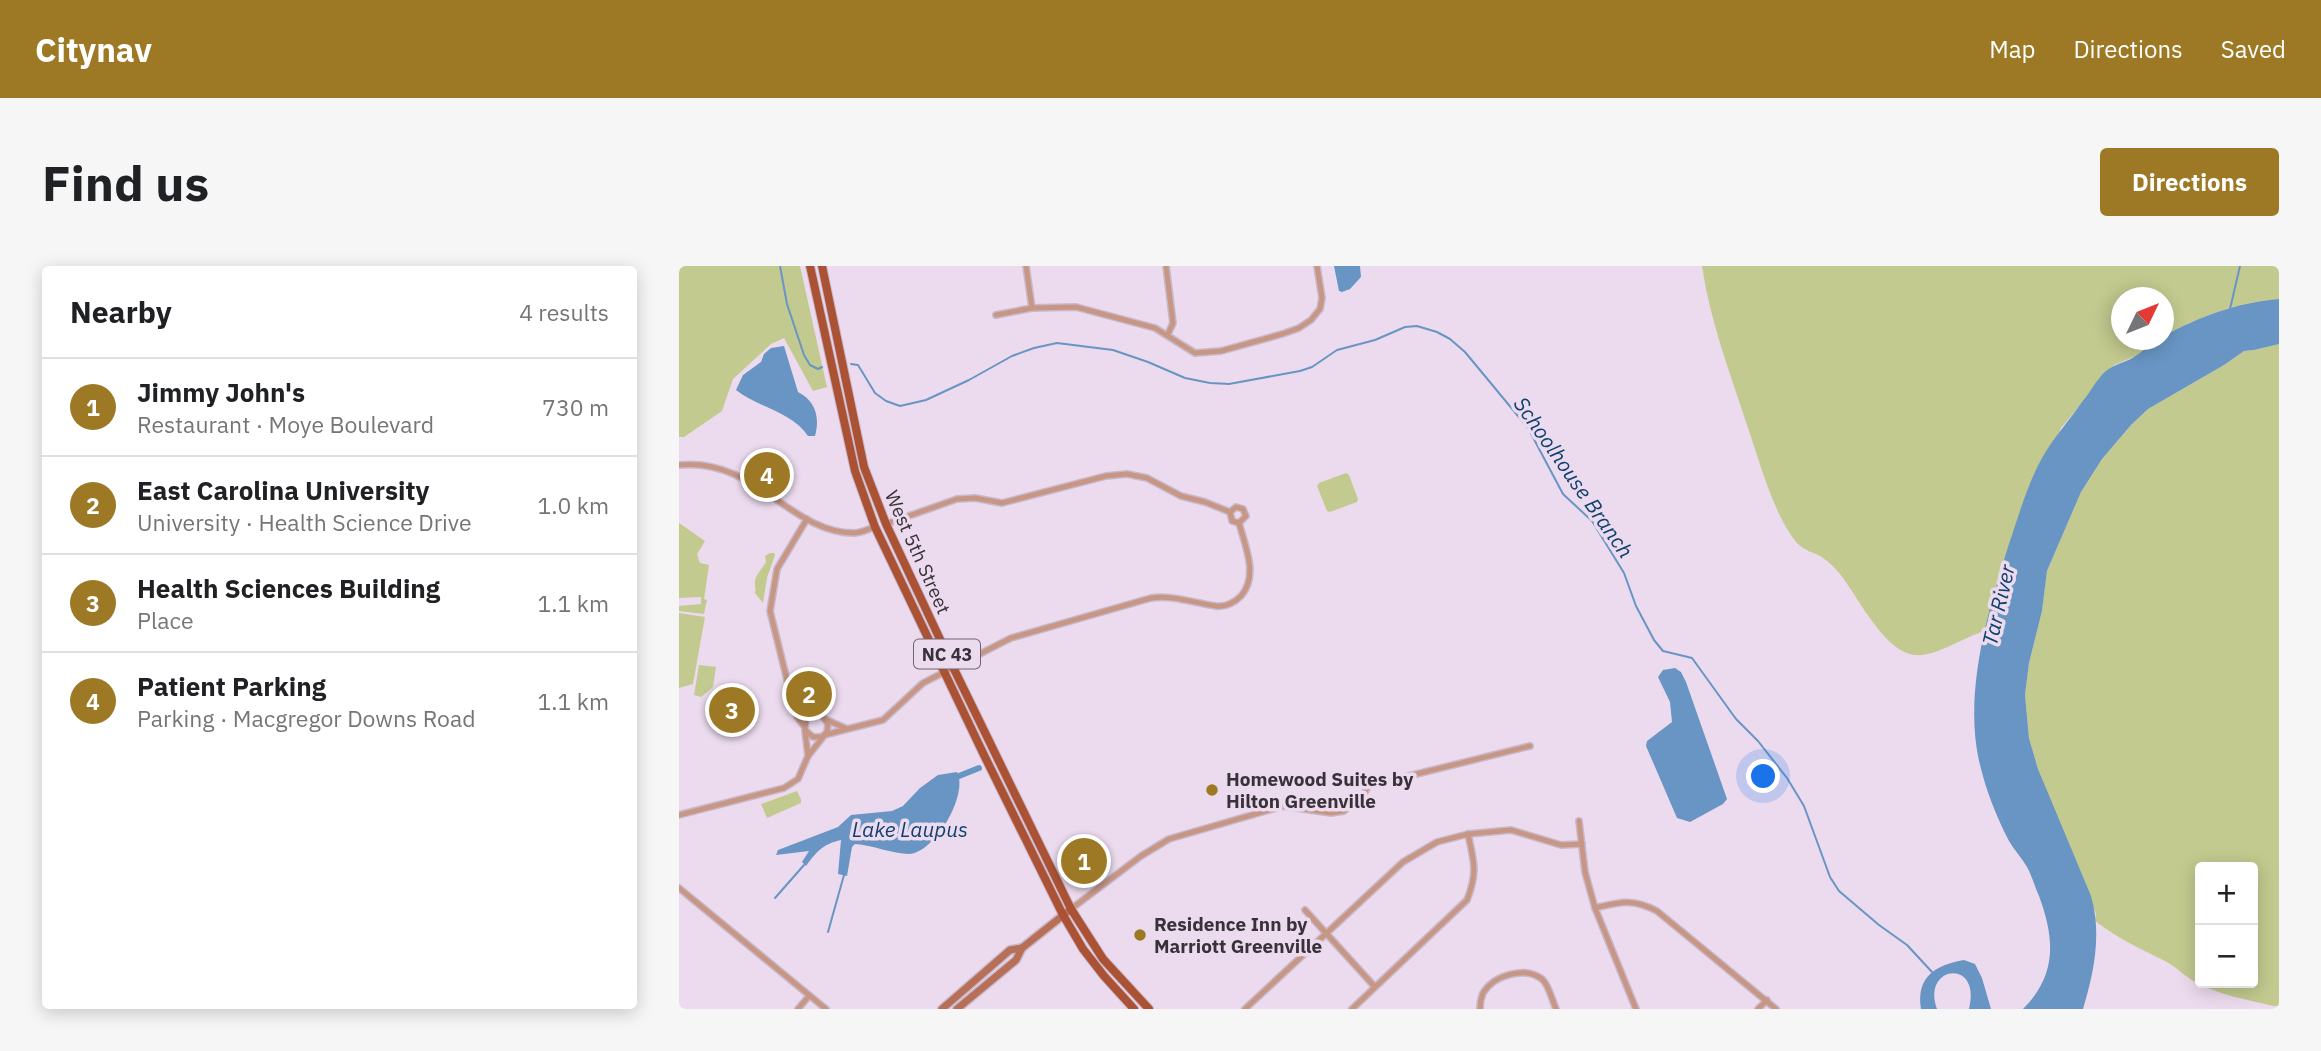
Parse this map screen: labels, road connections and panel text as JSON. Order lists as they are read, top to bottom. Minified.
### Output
{"streets":{"main road":["West 5th Street","NC 43"]},"water":["Schoolhouse Branch","Tar River","Lake Laupus"],"places":["Homewood Suites by Hilton Greenville","Residence Inn by Marriott Greenville"],"north":"top right","page":{"header":"Citynav","nav":["Map","Directions","Saved"],"buttons":"Directions","title":"Find us","heading":["Nearby","4 results"],"list":[{"mark":"1","name":"Jimmy John's","note":"Restaurant · Moye Boulevard","value":"730 m"},{"mark":"2","name":"East Carolina University","note":"University · Health Science Drive","value":"1.0 km"},{"mark":"3","name":"Health Sciences Building","note":"Place","value":"1.1 km"},{"mark":"4","name":"Patient Parking","note":"Parking · Macgregor Downs Road","value":"1.1 km"}],"pins":["4","2","3","1"],"map_buttons":["+","−"]}}
